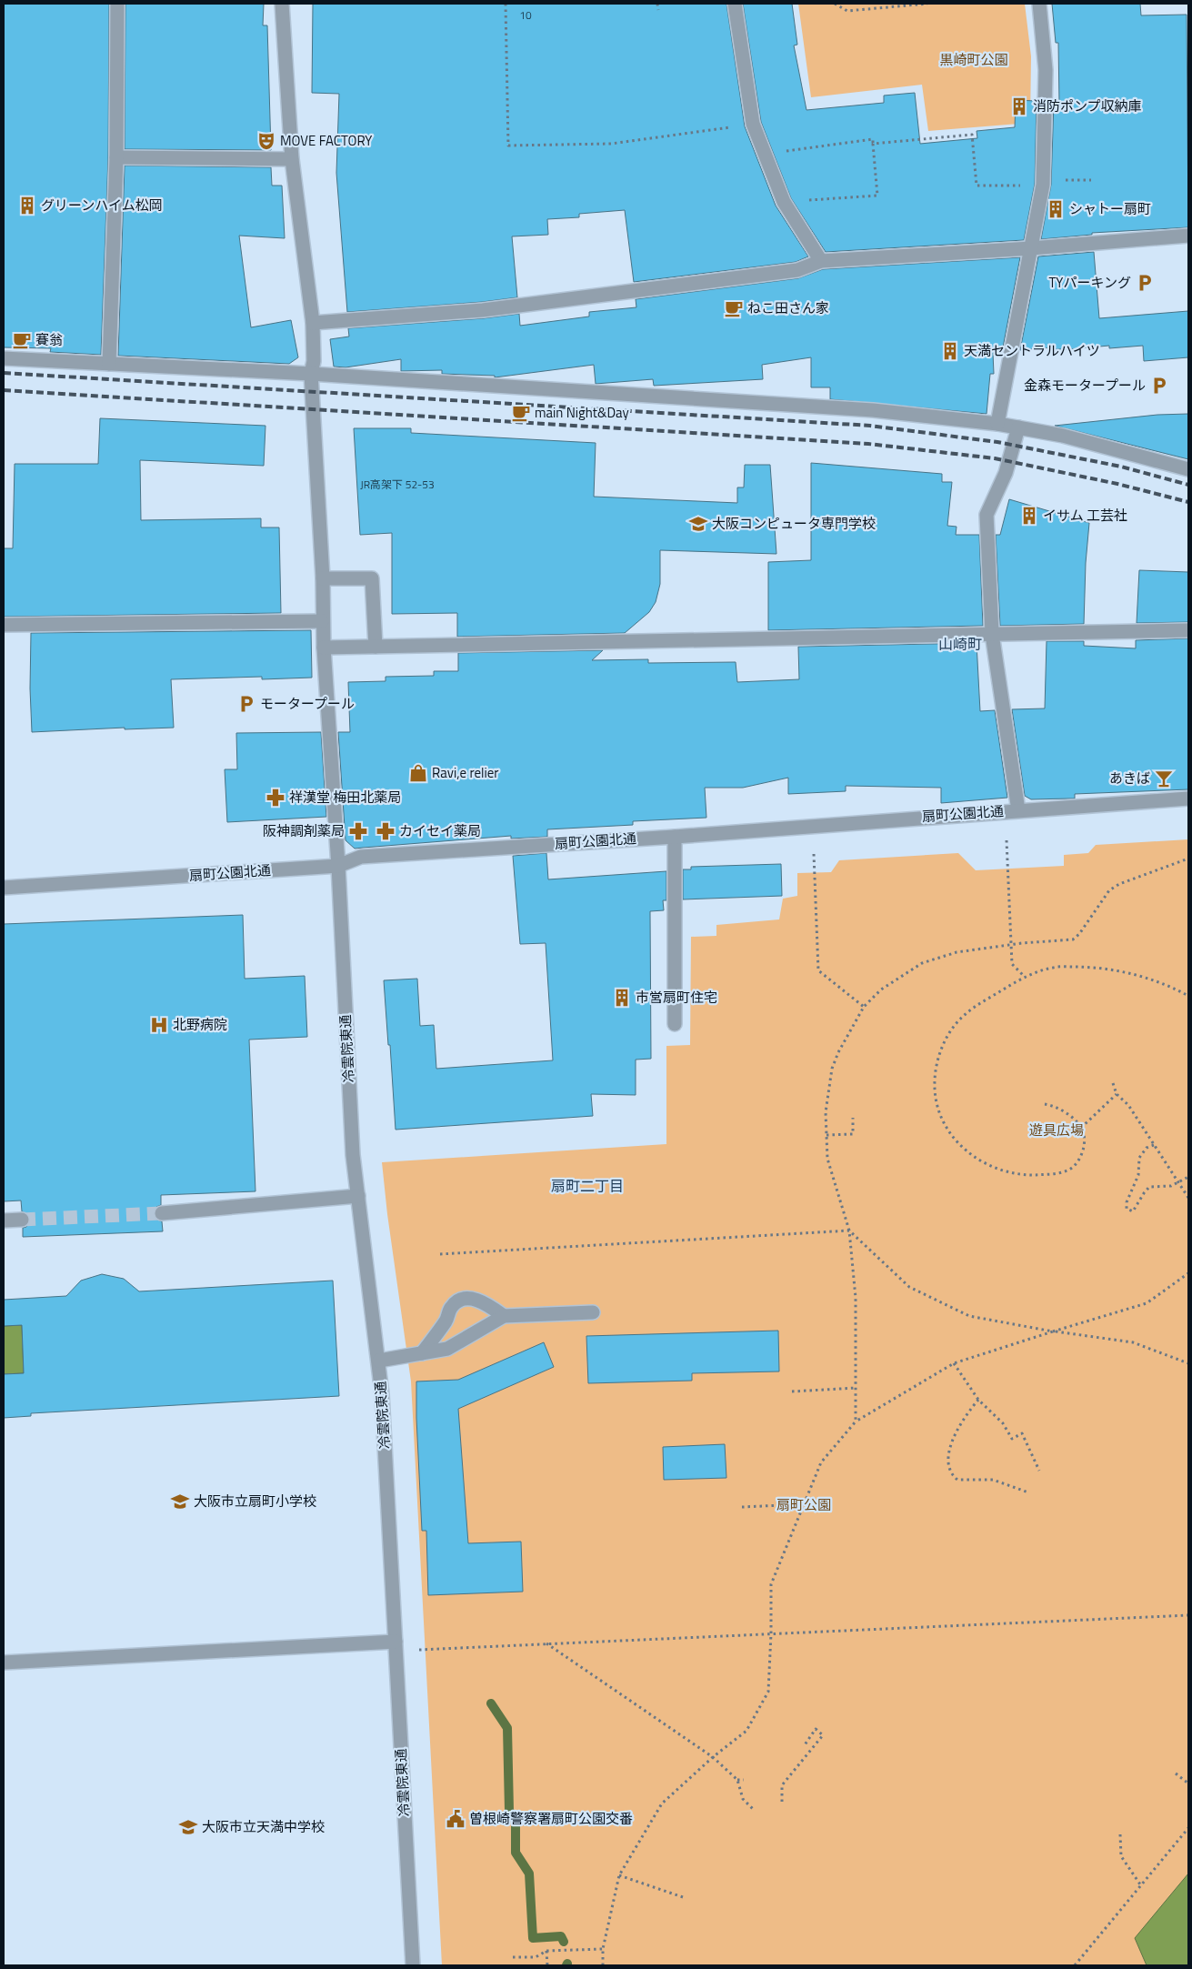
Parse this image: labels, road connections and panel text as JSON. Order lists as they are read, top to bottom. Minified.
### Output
{"streets":{"street":["扇町公園北通","冷雲院東通"]},"crossings":[["扇町公園北通","冷雲院東通"]],"districts":["山崎町","扇町二丁目"],"parks":["黒崎町公園","遊具広場","扇町公園"],"places":{"building":["消防ポンプ収納庫","グリーンハイム松岡","シャトー扇町","天満セントラルハイツ","イサム 工芸社","市営扇町住宅"],"theatre":["MOVE FACTORY"],"parking":["TYパーキング","金森モータープール","モータープール"],"cafe":["ねこ田さん家","賽翁","main Night&Day"],"school or university":["大阪コンピュータ専門学校","大阪市立扇町小学校","大阪市立天満中学校"],"shop":["Ravi,e relier"],"bar":["あきば"],"pharmacy":["祥漢堂 梅田北薬局","阪神調剤薬局","カイセイ薬局"],"hospital":["北野病院"],"public building":["曽根崎警察署扇町公園交番"]},"house_numbers":["10","JR高架下 52-53"]}
